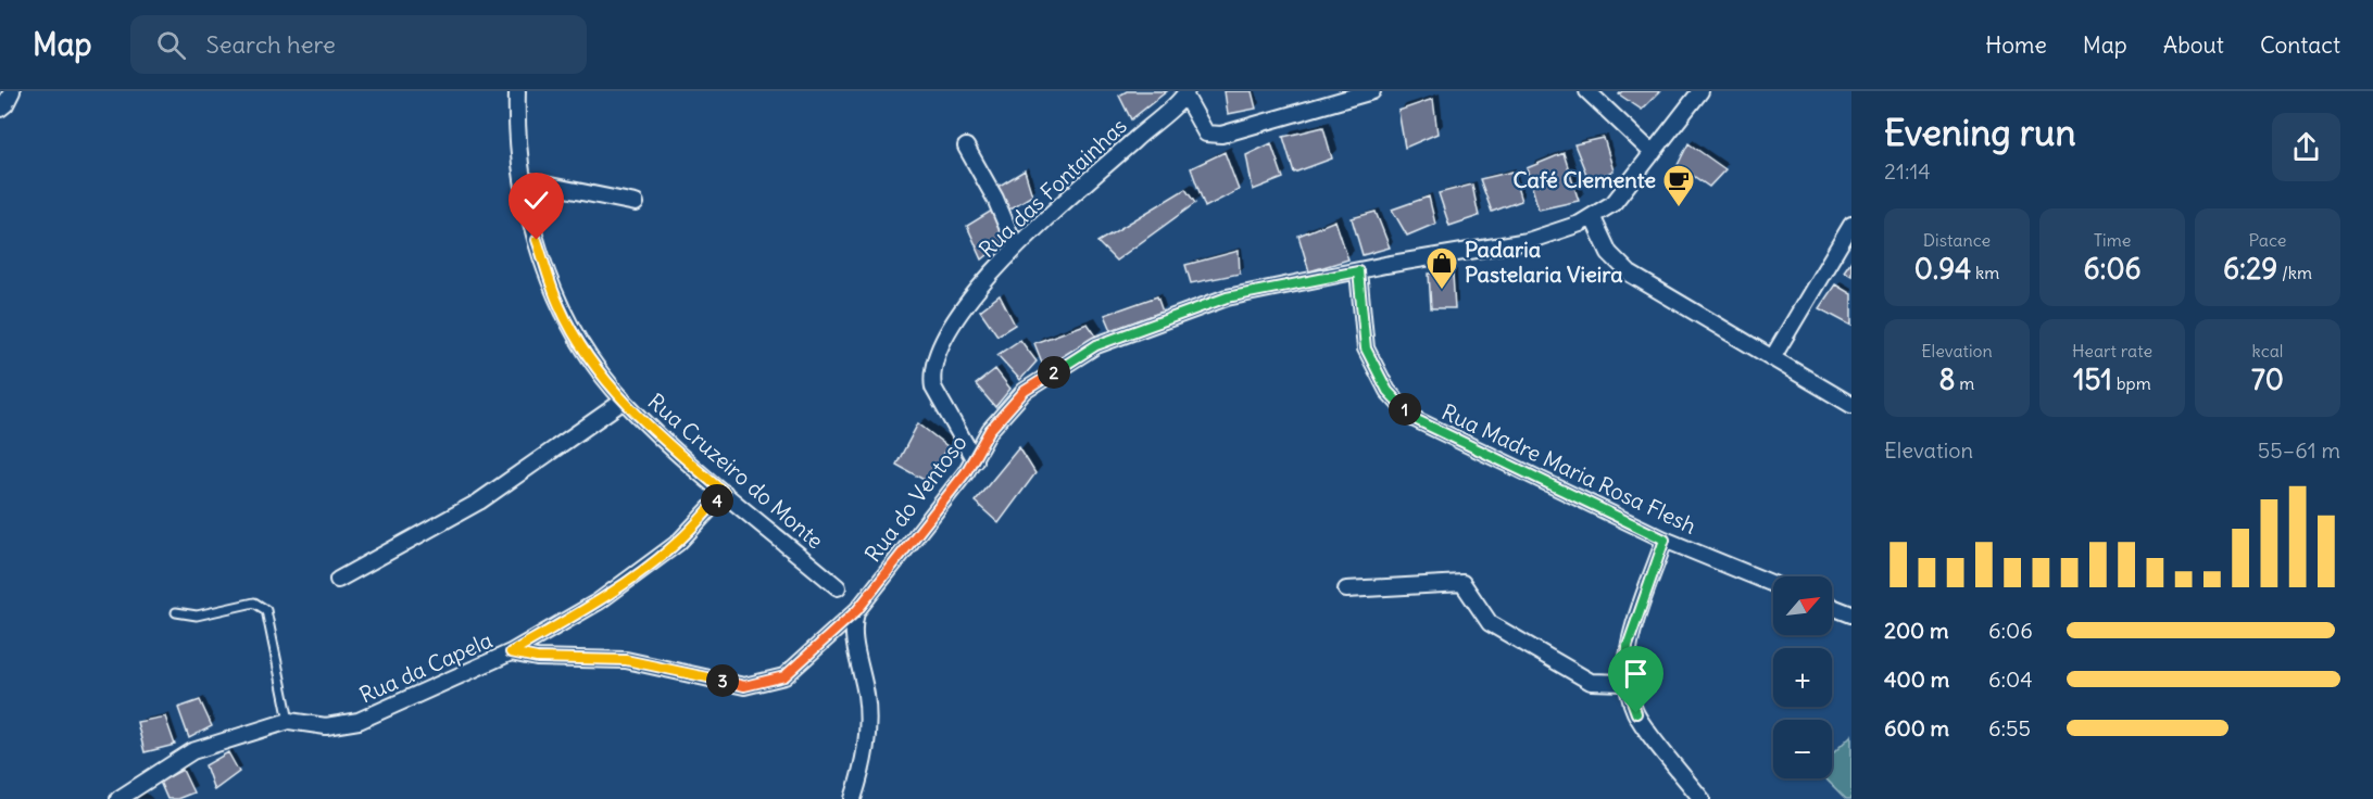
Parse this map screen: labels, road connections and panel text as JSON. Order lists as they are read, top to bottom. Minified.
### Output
{"streets":{"street":["Rua das Fontainhas","Rua Madre Maria Rosa Flesh","Rua Cruzeiro do Monte","Rua do Ventoso","Rua da Capela"]},"crossings":[["Rua das Fontainhas","Rua do Ventoso"],["Rua Madre Maria Rosa Flesh","Rua do Ventoso"],["Rua do Ventoso","Rua da Capela"]],"places":{"cafe":["Café Clemente"],"shop":["Padaria Pastelaria Vieira"]},"north":"top right","page":{"header":"Map","search":"Search here","nav":["Home","Map","About","Contact"],"heading":["Evening run","21:14"],"stats":[["Distance","0.94 km"],["Time","6:06"],["Pace","6:29 /km"],["Elevation","8 m"],["Heart rate","151 bpm"],["kcal","70"]],"pins":["2","1","4","3"],"chart":["Elevation","55–61 m"],"map_buttons":["+","−"],"list":[{"name":"200 m","note":"6:06"},{"name":"400 m","note":"6:04"},{"name":"600 m","note":"6:55"}]}}
